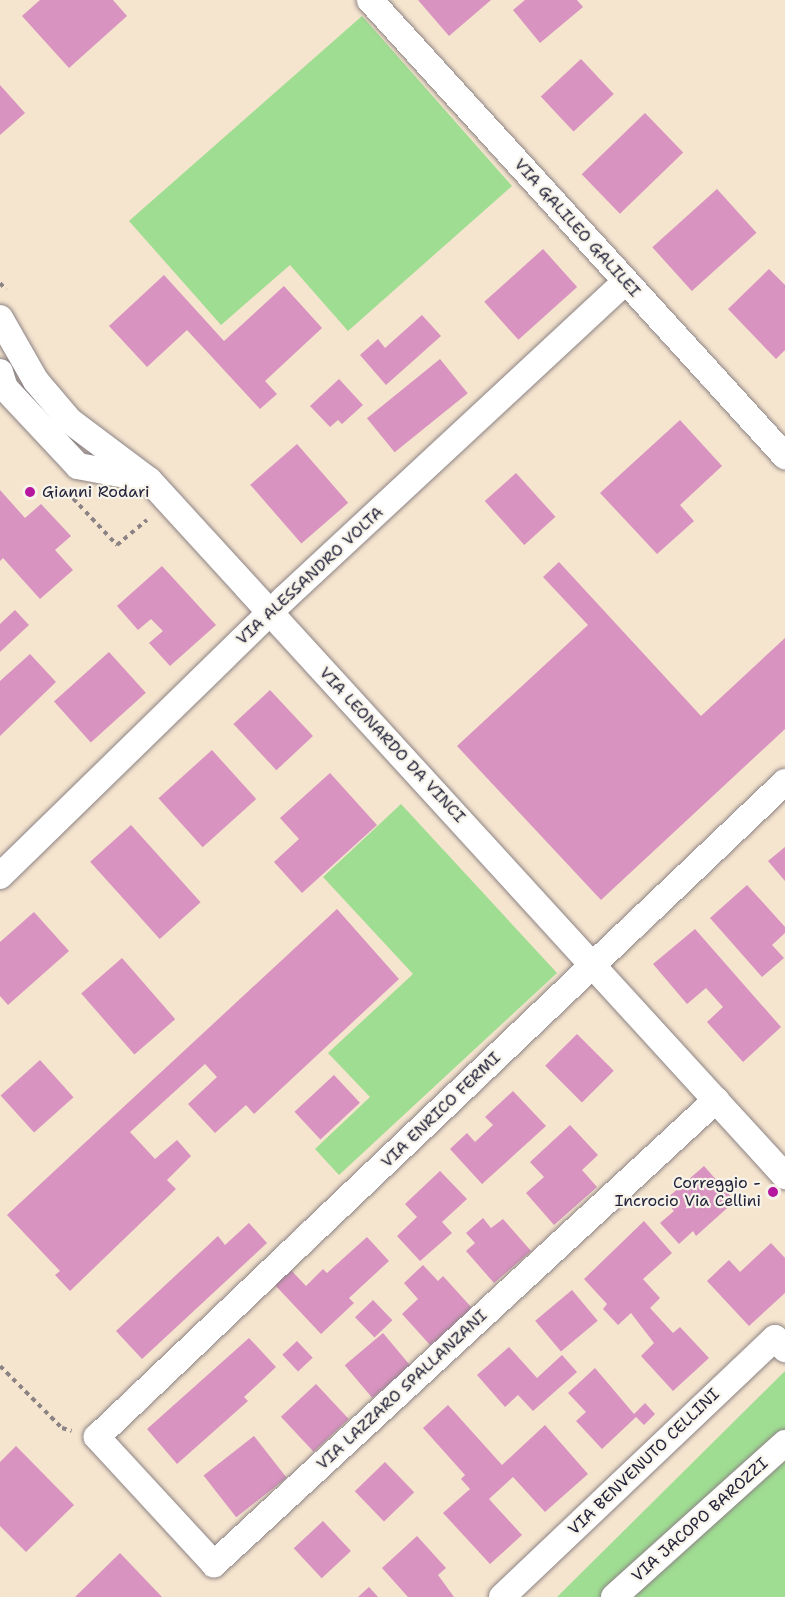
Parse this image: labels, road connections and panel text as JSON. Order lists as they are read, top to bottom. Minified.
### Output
{"streets":{"street":["VIA GALILEO GALILEI","VIA ALESSANDRO VOLTA","VIA LEONARDO DA VINCI","VIA ENRICO FERMI","VIA LAZZARO SPALLANZANI","VIA BENVENUTO CELLINI","VIA JACOPO BAROZZI"]},"crossings":[["VIA GALILEO GALILEI","VIA ALESSANDRO VOLTA"],["VIA ALESSANDRO VOLTA","VIA LEONARDO DA VINCI"],["VIA LEONARDO DA VINCI","VIA ENRICO FERMI"],["VIA LEONARDO DA VINCI","VIA LAZZARO SPALLANZANI"],["VIA ENRICO FERMI","VIA LAZZARO SPALLANZANI"]],"places":["Gianni Rodari","Correggio - Incrocio Via Cellini"]}
